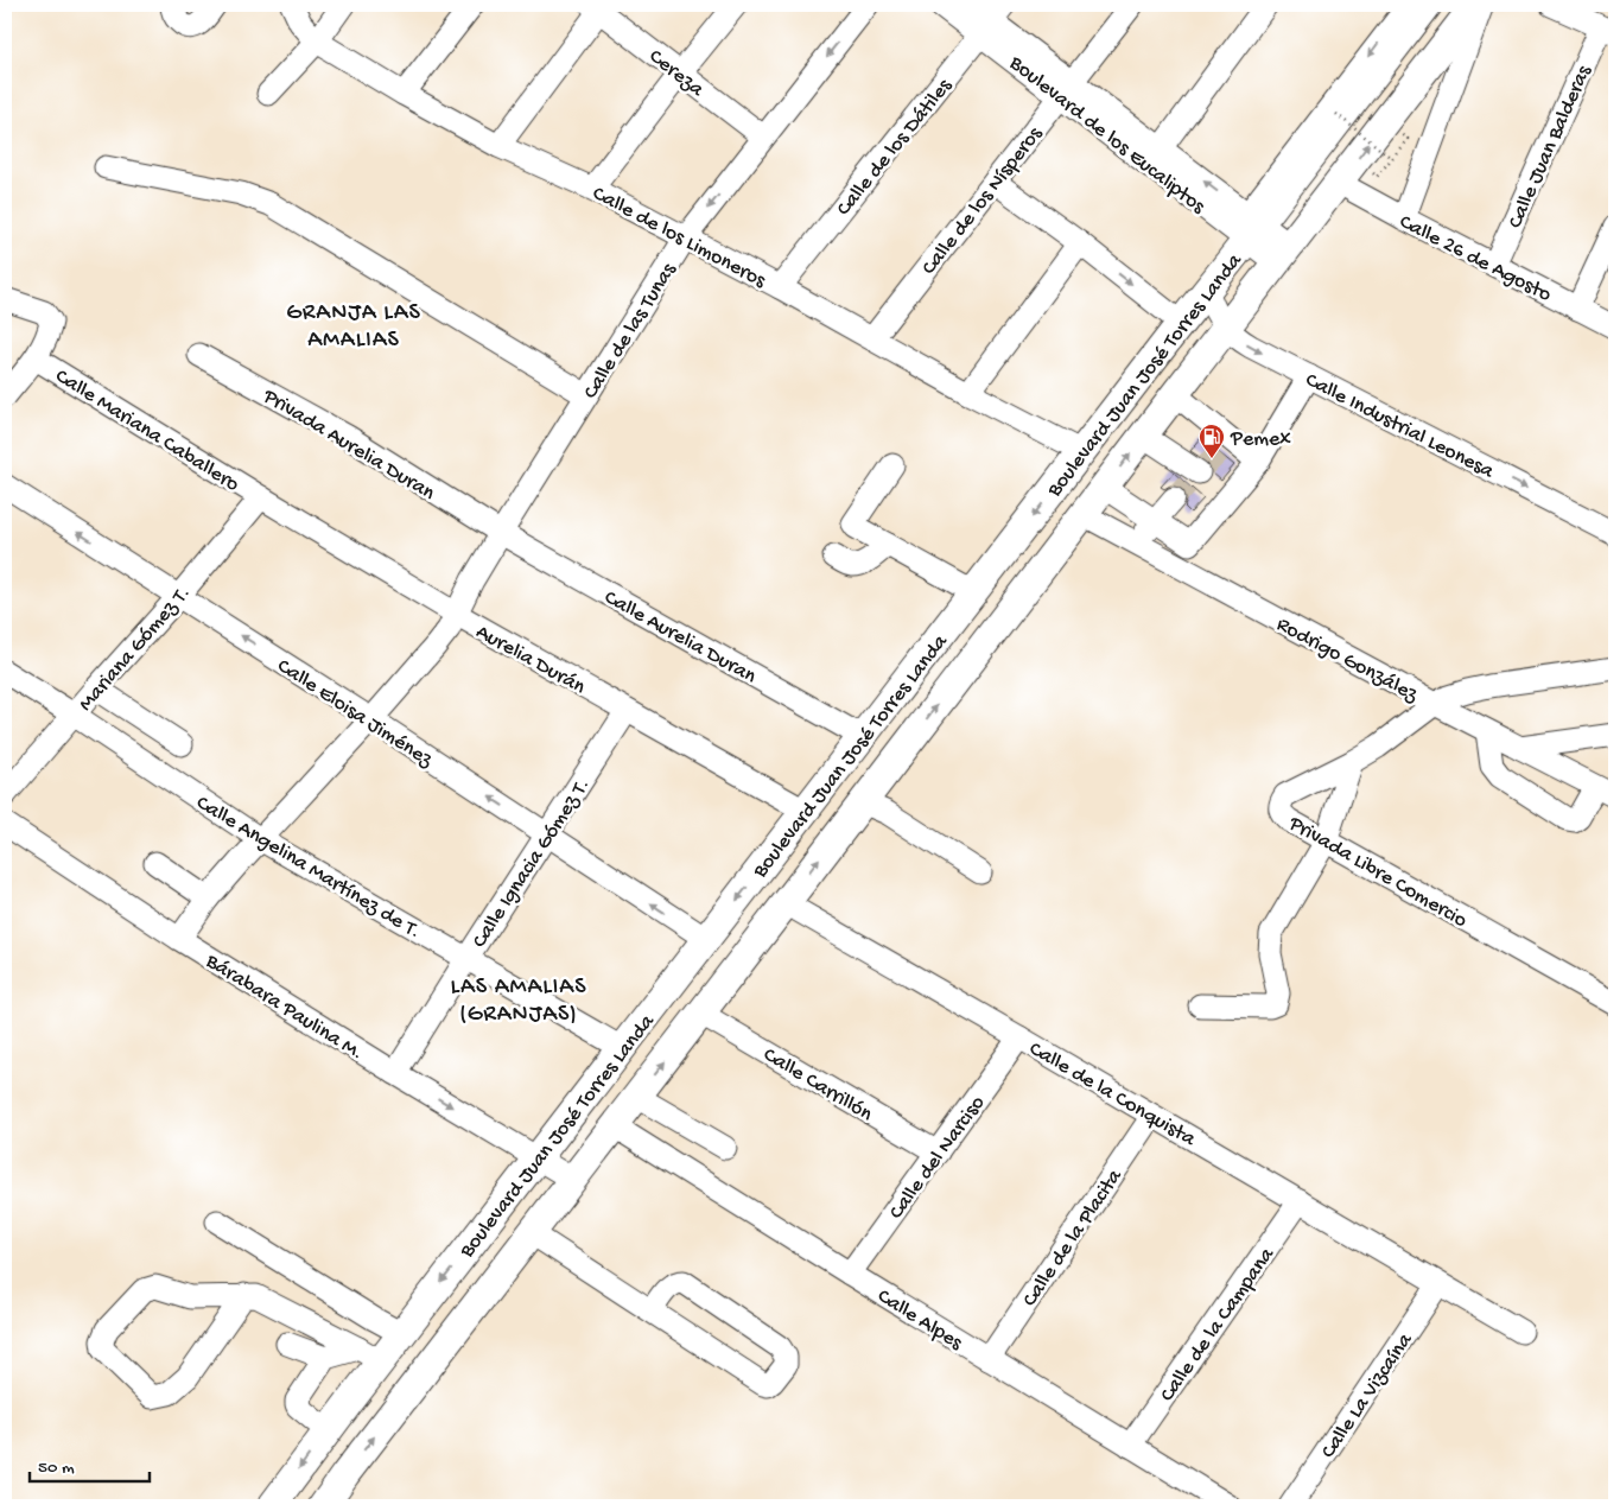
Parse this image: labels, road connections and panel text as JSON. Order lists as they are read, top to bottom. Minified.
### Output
{"streets":{"main road":["Boulevard Juan José Torres Landa"],"street":["Cereza","Boulevard de los Eucaliptos","Calle de los Dátiles","Calle Juan Balderas","Calle de los Nísperos","Calle de los Limoneros","Calle 26 de Agosto","Calle de las Tunas","Calle Industrial Leonesa","Calle Mariana Caballero","Privada Aurelia Duran","Calle Aurelia Duran","Mariana Gómez T.","Aurelia Durán","Rodrigo González","Calle Eloisa Jiménez","Calle Ignacia Gómez T.","Calle Angelina Martínez de T.","Privada Libre Comercio","Bárabara Paulina M.","Calle Carrillón","Calle de la Conquista","Calle del Narciso","Calle de la Placita","Calle Alpes","Calle de la Campana","Calle La Vizcaína"]},"crossings":[["Cereza","Calle de las Tunas"],["Boulevard de los Eucaliptos","Calle de los Dátiles"],["Boulevard de los Eucaliptos","Calle de los Nísperos"],["Boulevard de los Eucaliptos","Boulevard Juan José Torres Landa"],["Calle de los Dátiles","Calle de los Limoneros"],["Calle Juan Balderas","Calle 26 de Agosto"],["Calle de los Nísperos","Calle de los Limoneros"],["Calle de los Limoneros","Calle de las Tunas"],["Calle de los Limoneros","Boulevard Juan José Torres Landa"],["Calle 26 de Agosto","Boulevard Juan José Torres Landa"],["Calle de las Tunas","Privada Aurelia Duran"],["Calle de las Tunas","Calle Aurelia Duran"],["Calle de las Tunas","Aurelia Durán"],["Calle de las Tunas","Calle Eloisa Jiménez"],["Calle de las Tunas","Calle Angelina Martínez de T."],["Calle de las Tunas","Bárabara Paulina M."],["Boulevard Juan José Torres Landa","Calle Industrial Leonesa"],["Boulevard Juan José Torres Landa","Calle Aurelia Duran"],["Boulevard Juan José Torres Landa","Aurelia Durán"],["Boulevard Juan José Torres Landa","Rodrigo González"],["Boulevard Juan José Torres Landa","Calle Eloisa Jiménez"],["Boulevard Juan José Torres Landa","Calle Angelina Martínez de T."],["Boulevard Juan José Torres Landa","Bárabara Paulina M."],["Boulevard Juan José Torres Landa","Calle Carrillón"],["Boulevard Juan José Torres Landa","Calle de la Conquista"],["Boulevard Juan José Torres Landa","Calle Alpes"],["Calle Mariana Caballero","Mariana Gómez T."],["Calle Mariana Caballero","Aurelia Durán"],["Privada Aurelia Duran","Calle Aurelia Duran"],["Mariana Gómez T.","Aurelia Durán"],["Mariana Gómez T.","Calle Eloisa Jiménez"],["Mariana Gómez T.","Calle Angelina Martínez de T."],["Aurelia Durán","Calle Ignacia Gómez T."],["Rodrigo González","Privada Libre Comercio"],["Calle Eloisa Jiménez","Calle Ignacia Gómez T."],["Calle Ignacia Gómez T.","Calle Angelina Martínez de T."],["Calle Ignacia Gómez T.","Bárabara Paulina M."],["Calle Carrillón","Calle del Narciso"],["Calle de la Conquista","Calle del Narciso"],["Calle de la Conquista","Calle de la Placita"],["Calle de la Conquista","Calle de la Campana"],["Calle de la Conquista","Calle La Vizcaína"],["Calle del Narciso","Calle Alpes"],["Calle de la Placita","Calle Alpes"],["Calle Alpes","Calle de la Campana"]],"one_way":["Calle Eloisa Jiménez"],"districts":["GRANJA LAS AMALIAS","LAS AMALIAS (GRANJAS)"],"places":{"fuel station":["Pemex"]},"scale_bar":"50 m"}
